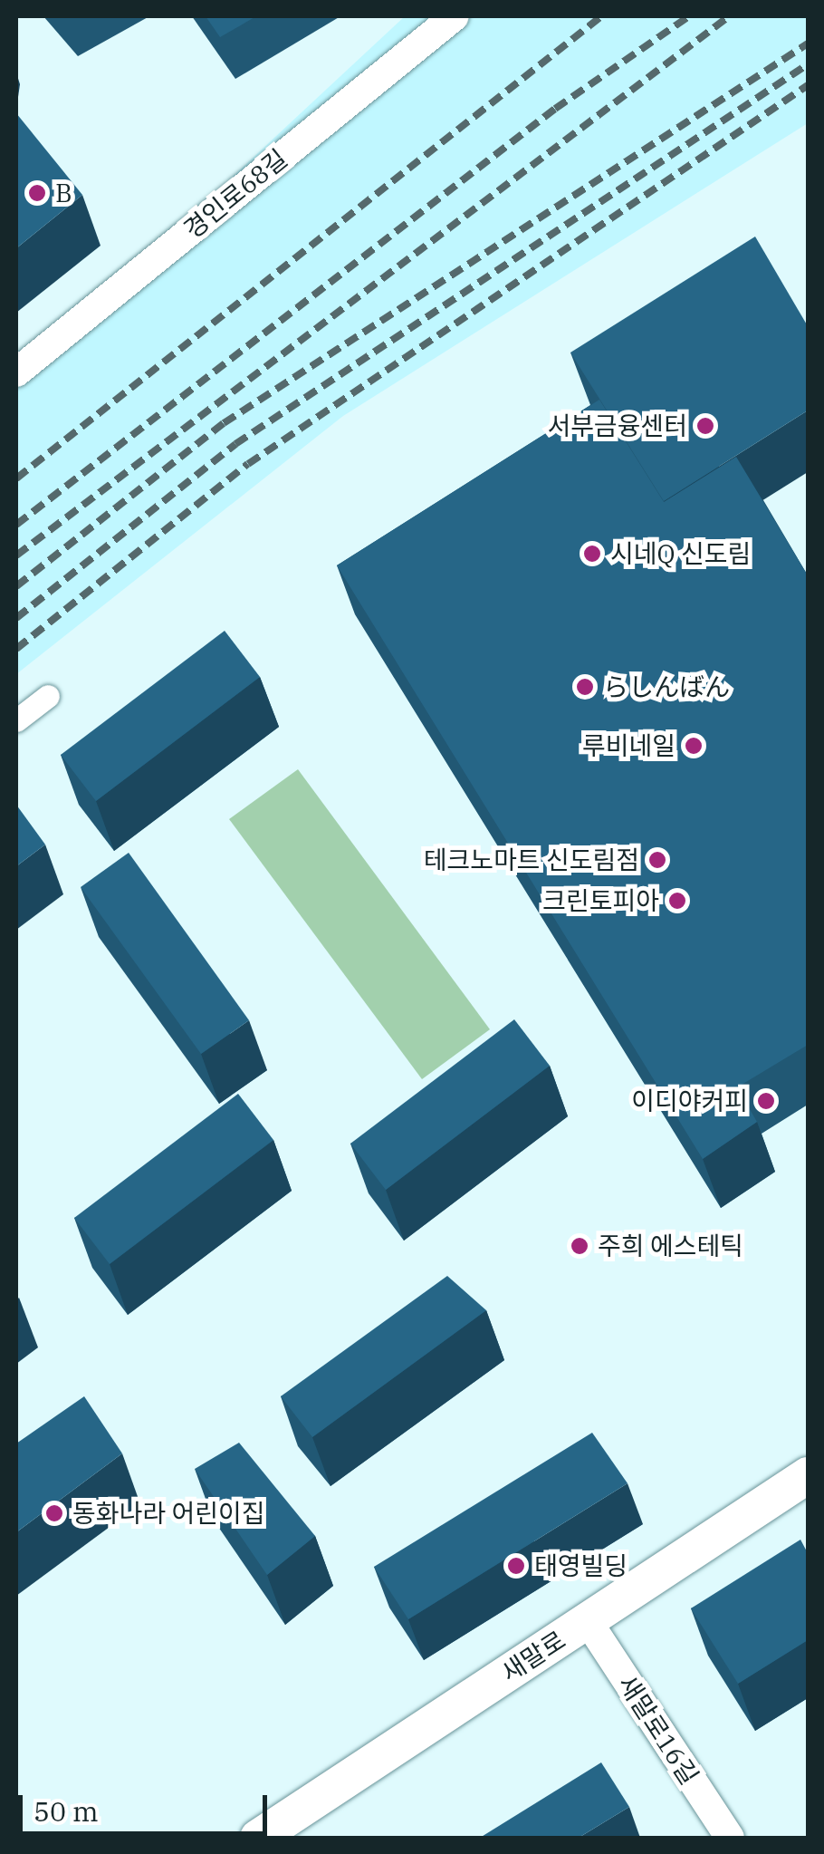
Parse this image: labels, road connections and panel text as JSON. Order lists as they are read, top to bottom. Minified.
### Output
{"streets":{"street":["경인로68길","새말로","새말로16길"]},"crossings":[["새말로","새말로16길"]],"places":["B","서부금융센터","시네Q 신도림","らしんばん","루비네일","테크노마트 신도림점","크린토피아","이디야커피","주희 에스테틱","동화나라 어린이집","태영빌딩"],"scale_bar":"50 m"}
